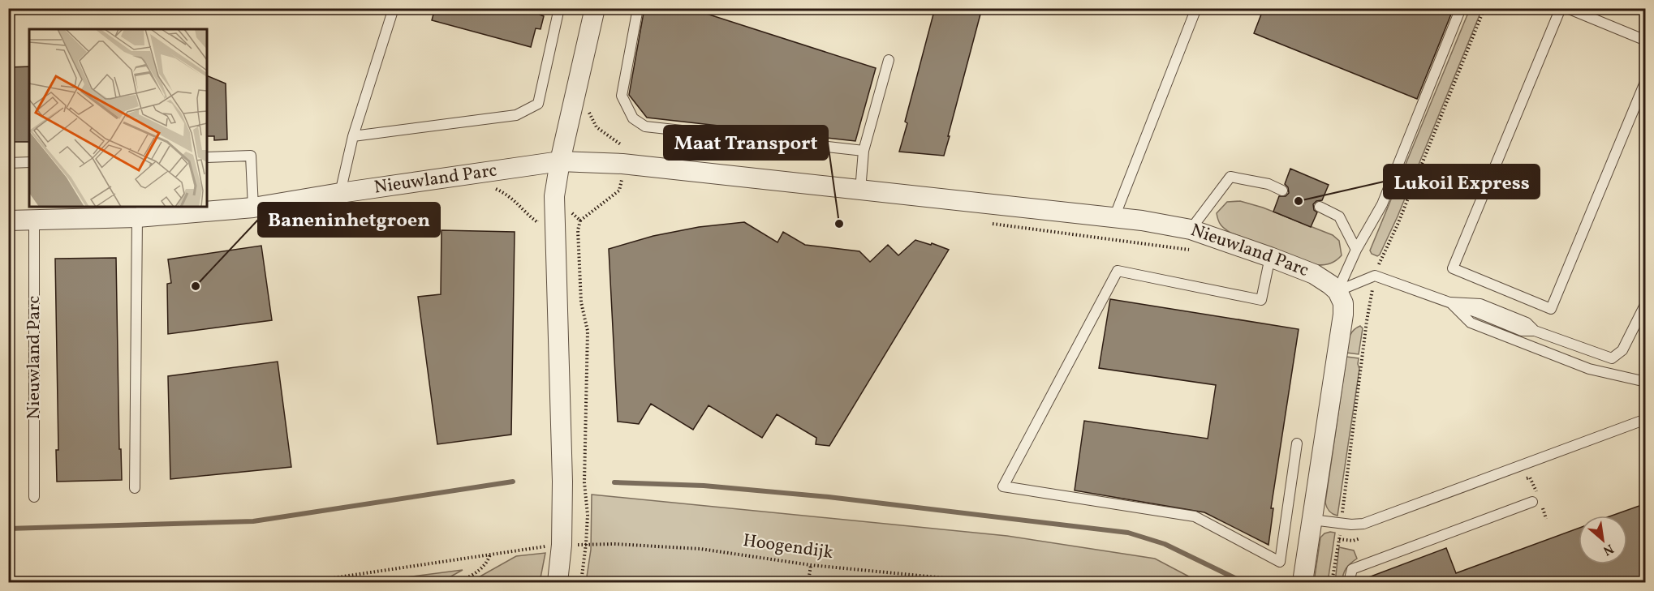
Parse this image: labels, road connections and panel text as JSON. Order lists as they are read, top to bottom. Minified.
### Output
{"streets":{"street":["Nieuwland Parc"],"path":["Hoogendijk"]},"places":["Lukoil Express","Maat Transport","Baneninhetgroen"],"north":"bottom right"}
